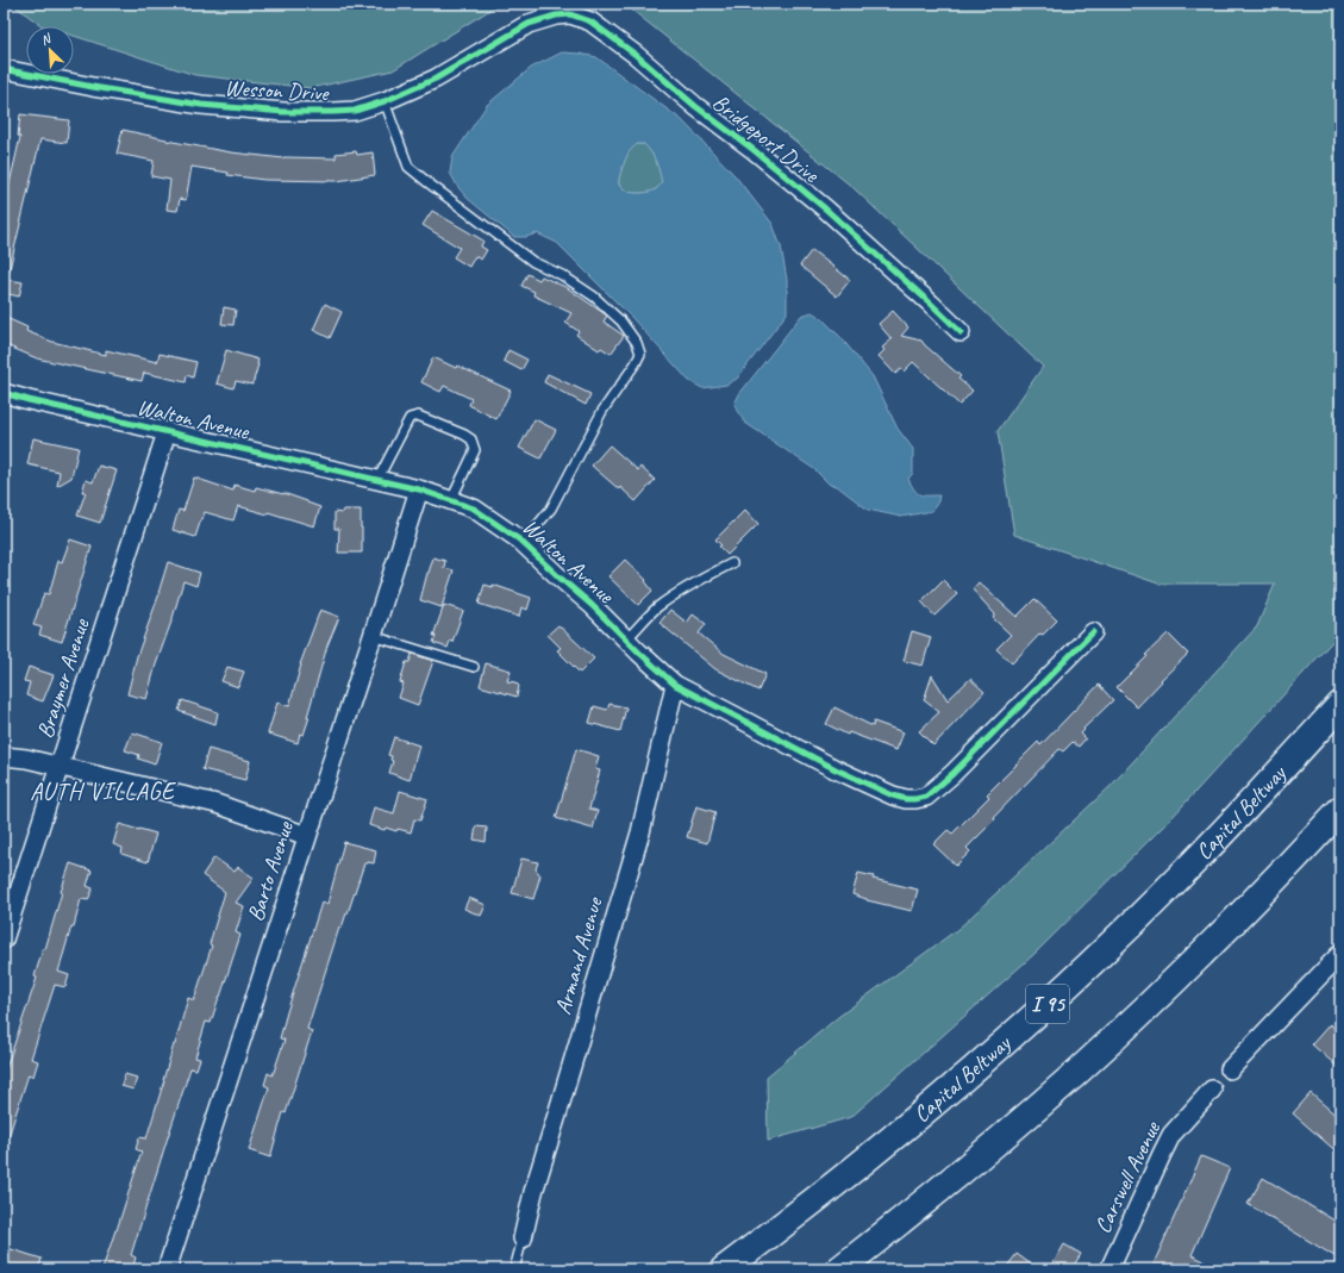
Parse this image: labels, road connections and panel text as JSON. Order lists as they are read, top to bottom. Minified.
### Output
{"streets":{"highway":["Capital Beltway","I 95"],"street":["Wesson Drive","Bridgeport Drive","Walton Avenue","Braymer Avenue","Barto Avenue","Armand Avenue","Carswell Avenue"]},"crossings":[["Wesson Drive","Bridgeport Drive"],["Walton Avenue","Braymer Avenue"],["Walton Avenue","Barto Avenue"],["Walton Avenue","Armand Avenue"]],"districts":["AUTH VILLAGE"],"north":"top left"}
